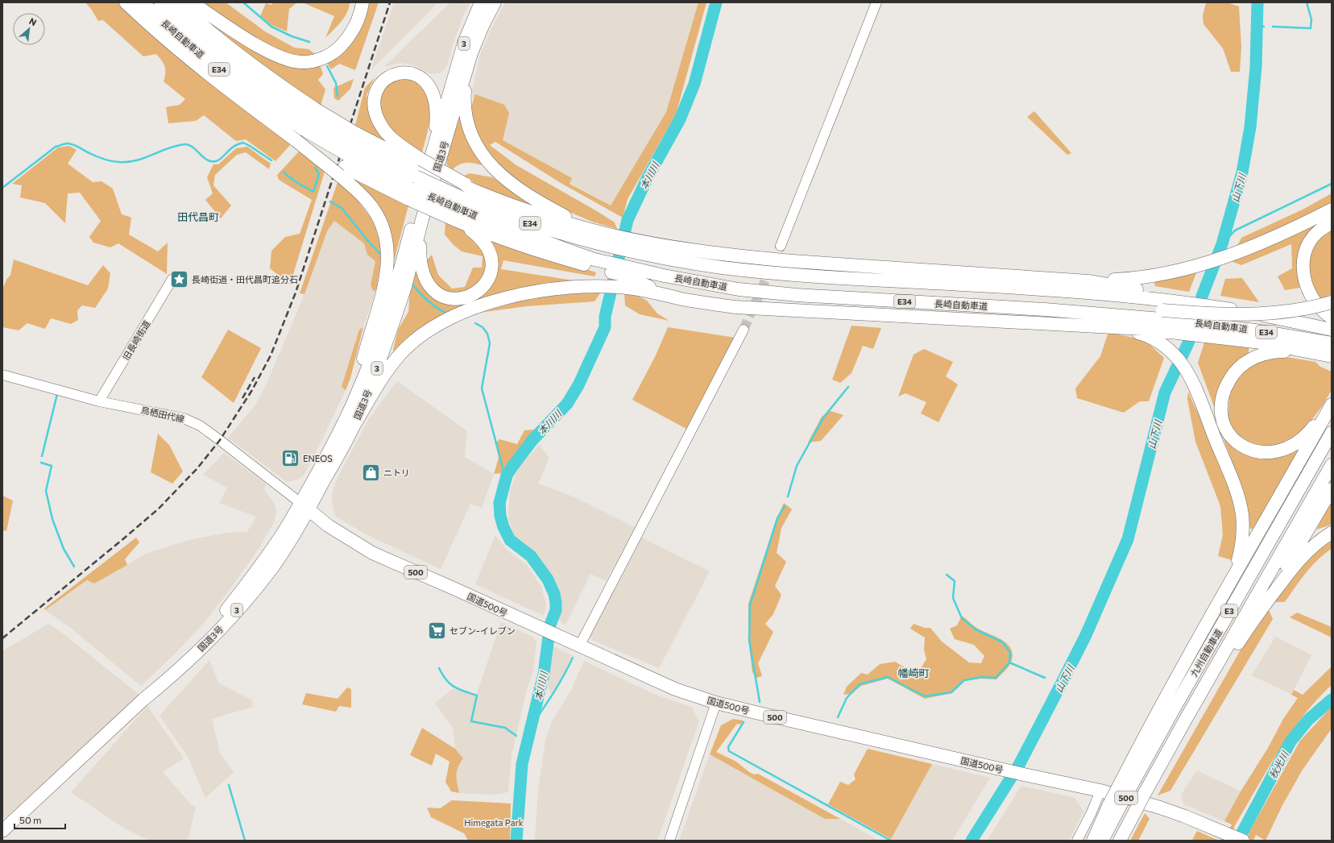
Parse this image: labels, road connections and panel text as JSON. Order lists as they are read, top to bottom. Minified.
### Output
{"streets":{"highway":["長崎自動車道","3","E34","国道3号","500","国道500号","E3","九州自動車道"],"street":["旧長崎街道","鳥栖田代線"]},"crossings":[["長崎自動車道","国道3号"],["国道3号","鳥栖田代線"],["国道3号","国道500号"],["旧長崎街道","鳥栖田代線"],["鳥栖田代線","国道500号"]],"districts":["田代昌町","幡崎町"],"water":["本川川","山下川","秋光川"],"parks":["Himegata Park"],"places":{"place":["長崎街道・田代昌町追分石"],"fuel station":["ENEOS"],"shop":["ニトリ"],"supermarket":["セブン-イレブン"]},"scale_bar":"50 m","north":"top right"}
